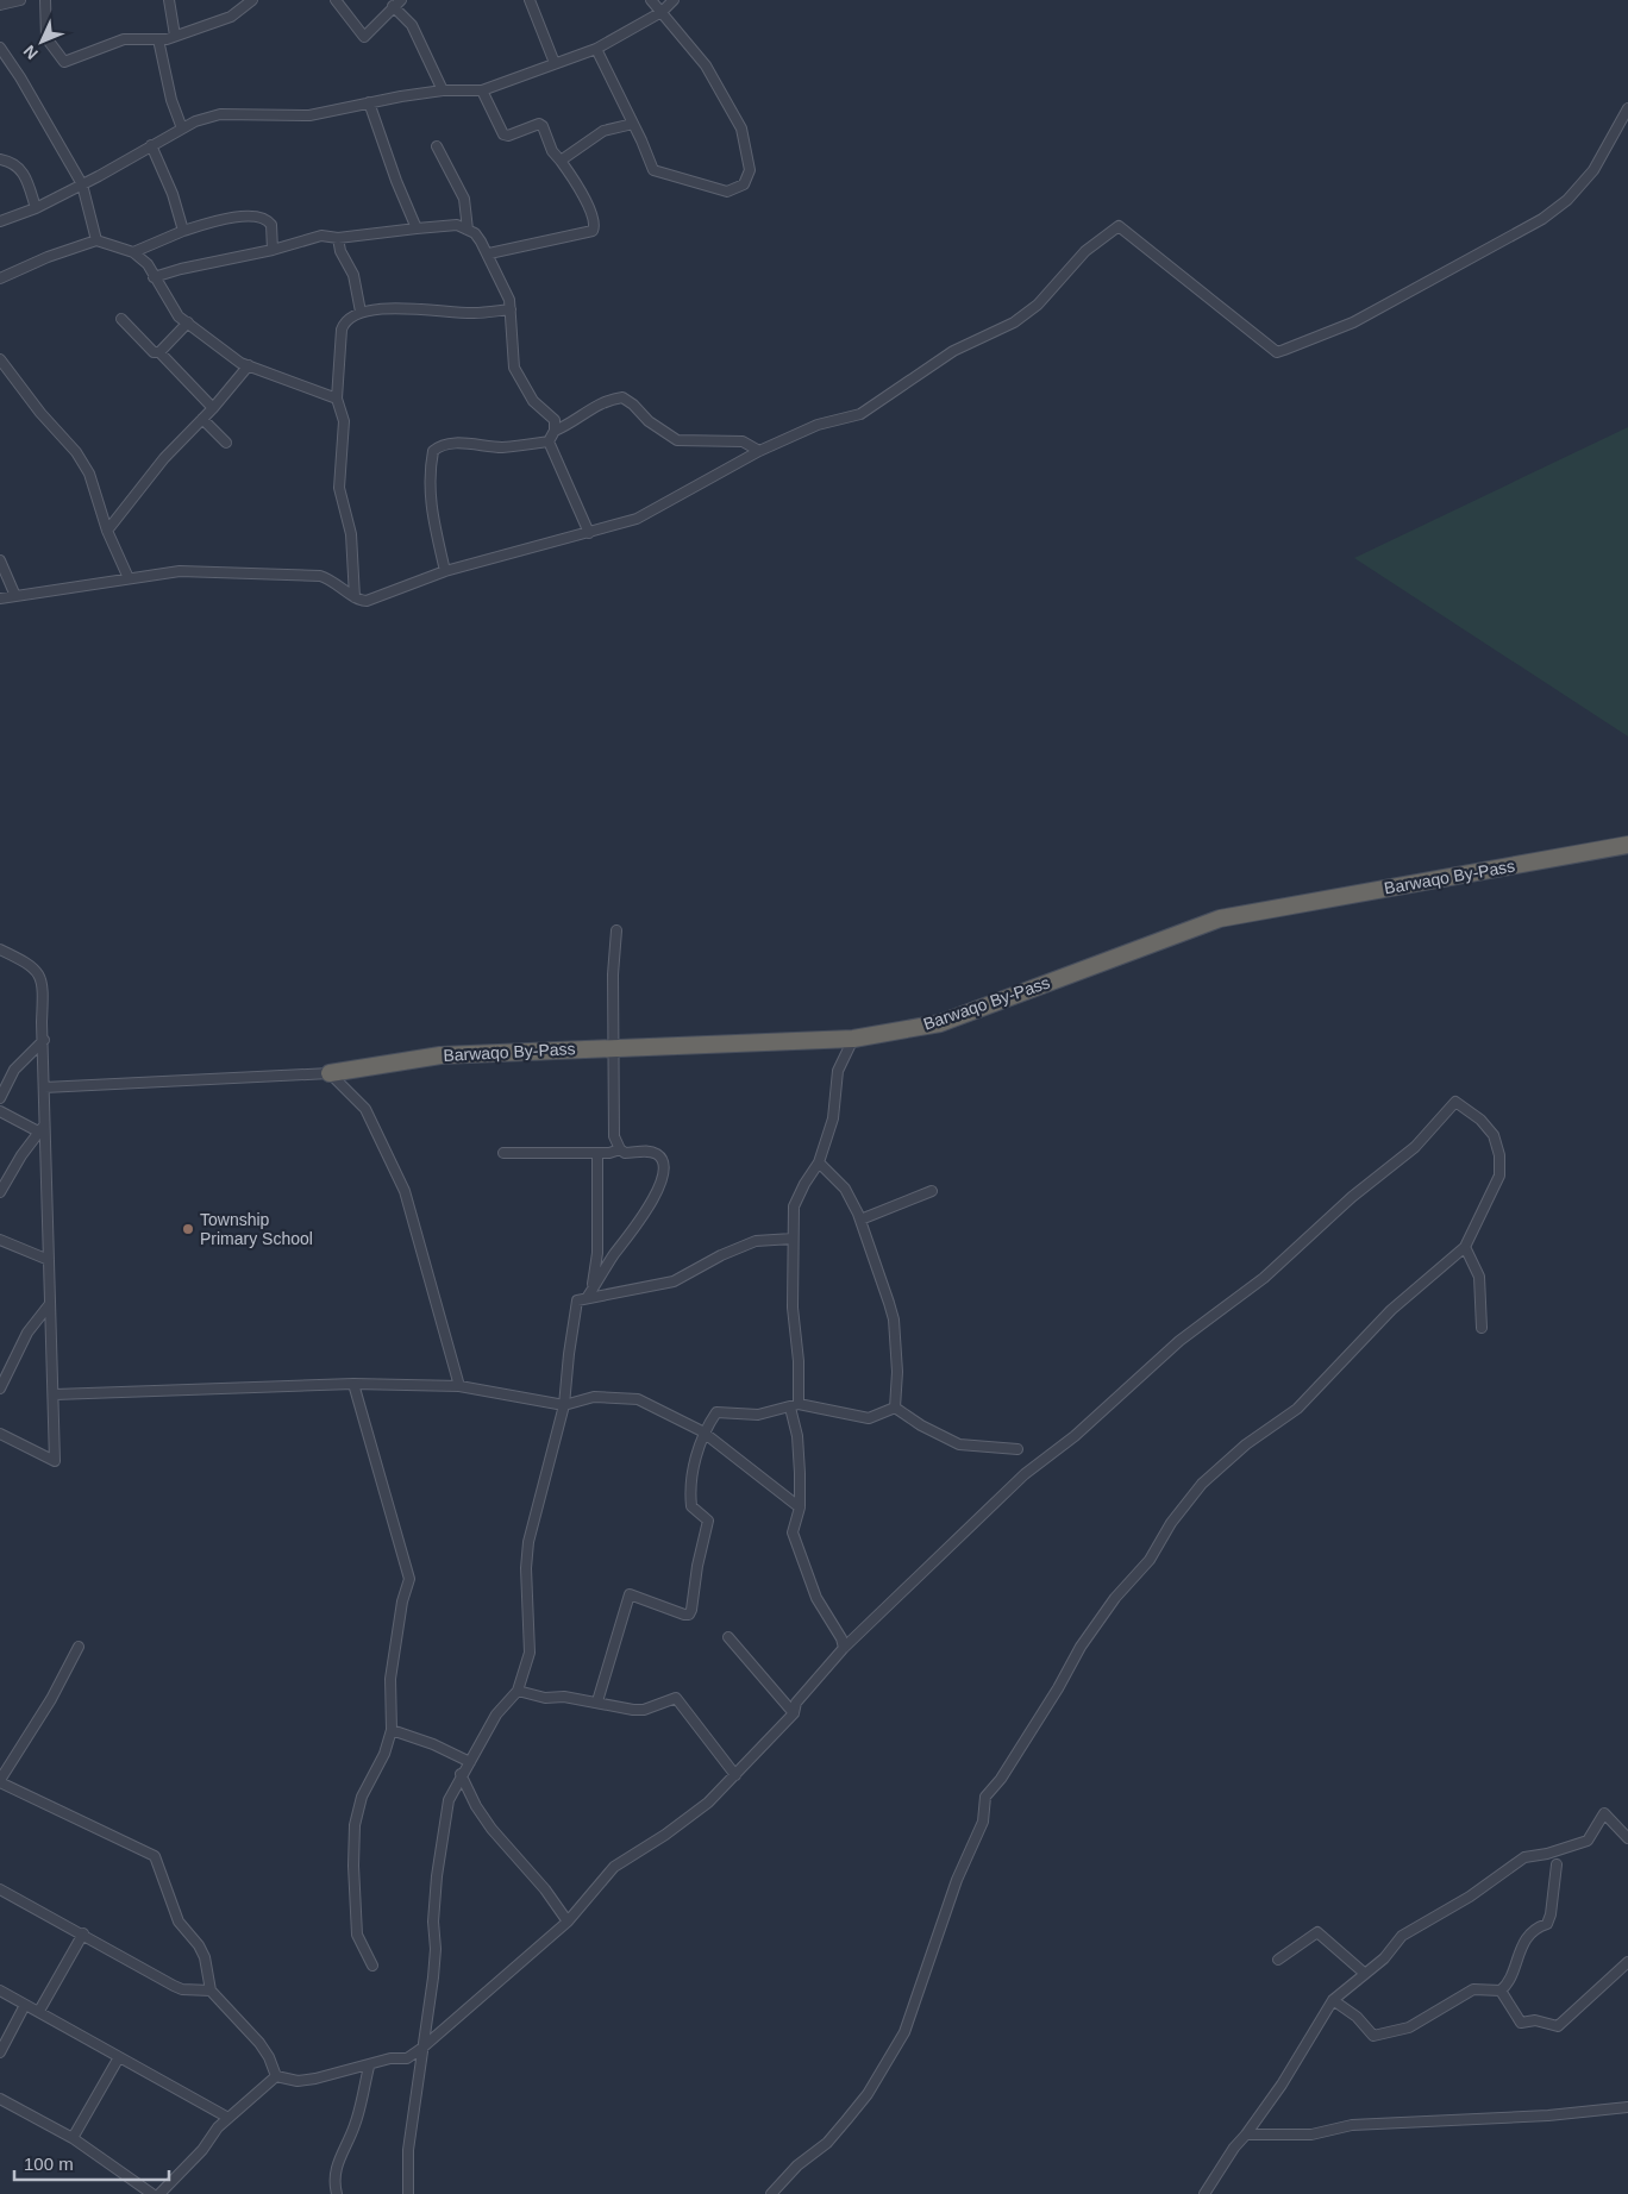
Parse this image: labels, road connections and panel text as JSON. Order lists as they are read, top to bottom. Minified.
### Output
{"streets":{"highway":["Barwaqo By-Pass"]},"places":["Township Primary School"],"scale_bar":"100 m","north":"bottom left"}
